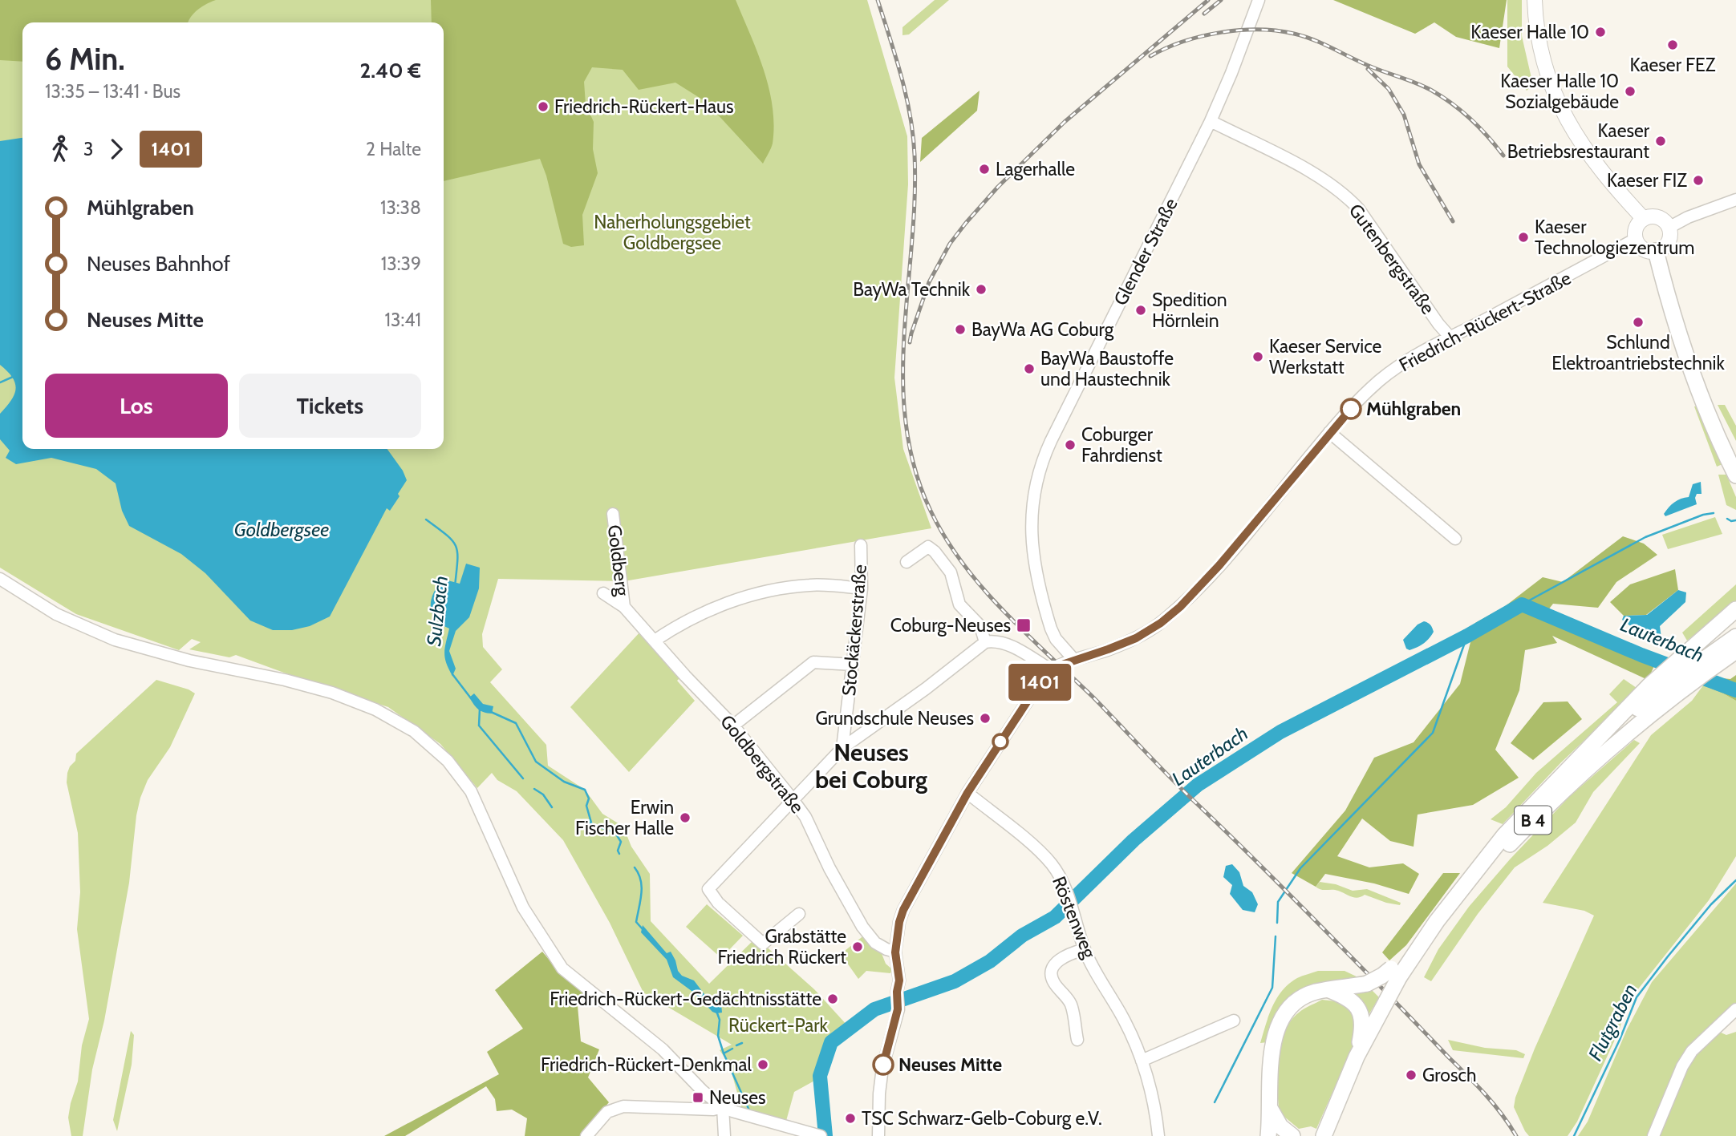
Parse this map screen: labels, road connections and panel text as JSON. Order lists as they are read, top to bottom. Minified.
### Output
{"streets":{"highway":["B 4"],"street":["Glender Straße","Gutenbergstraße","Friedrich-Rückert-Straße","Goldberg","Stockäckerstraße","Goldbergstraße","Röstenweg"]},"crossings":[["Glender Straße","Gutenbergstraße"],["Glender Straße","Friedrich-Rückert-Straße"],["Gutenbergstraße","Friedrich-Rückert-Straße"],["Goldberg","Goldbergstraße"]],"districts":["Neuses bei Coburg"],"water":["Goldbergsee","Sulzbach","Lauterbach","Flutgraben"],"parks":["Naherholungsgebiet Goldbergsee","Rückert-Park"],"places":{"other":["Kaeser Halle 10","Kaeser FEZ","Kaeser Halle 10 Sozialgebäude","Friedrich-Rückert-Haus","Kaeser Betriebsrestaurant","Lagerhalle","Kaeser FIZ","Kaeser Technologiezentrum","BayWa Technik","Spedition Hörnlein","Schlund Elektroantriebstechnik","BayWa AG Coburg","Kaeser Service Werkstatt","BayWa Baustoffe und Haustechnik","Mühlgraben","Coburger Fahrdienst","Grundschule Neuses","Erwin Fischer Halle","Grabstätte Friedrich Rückert","Friedrich-Rückert-Gedächtnisstätte","Friedrich-Rückert-Denkmal","Neuses Mitte","Grosch","TSC Schwarz-Gelb-Coburg e.V."],"transit":["Coburg-Neuses","Neuses"]},"lines":["bus line 1401"],"page":{"on_map":"1401","heading":["6 Min.","13:35 – 13:41 · Bus","2.40 €"],"legs":["3","1401","2 Halte"],"list":[{"name":"Mühlgraben","value":"13:38"},{"name":"Neuses Bahnhof","value":"13:39"},{"name":"Neuses Mitte","value":"13:41"}],"buttons":["Los","Tickets"]}}
